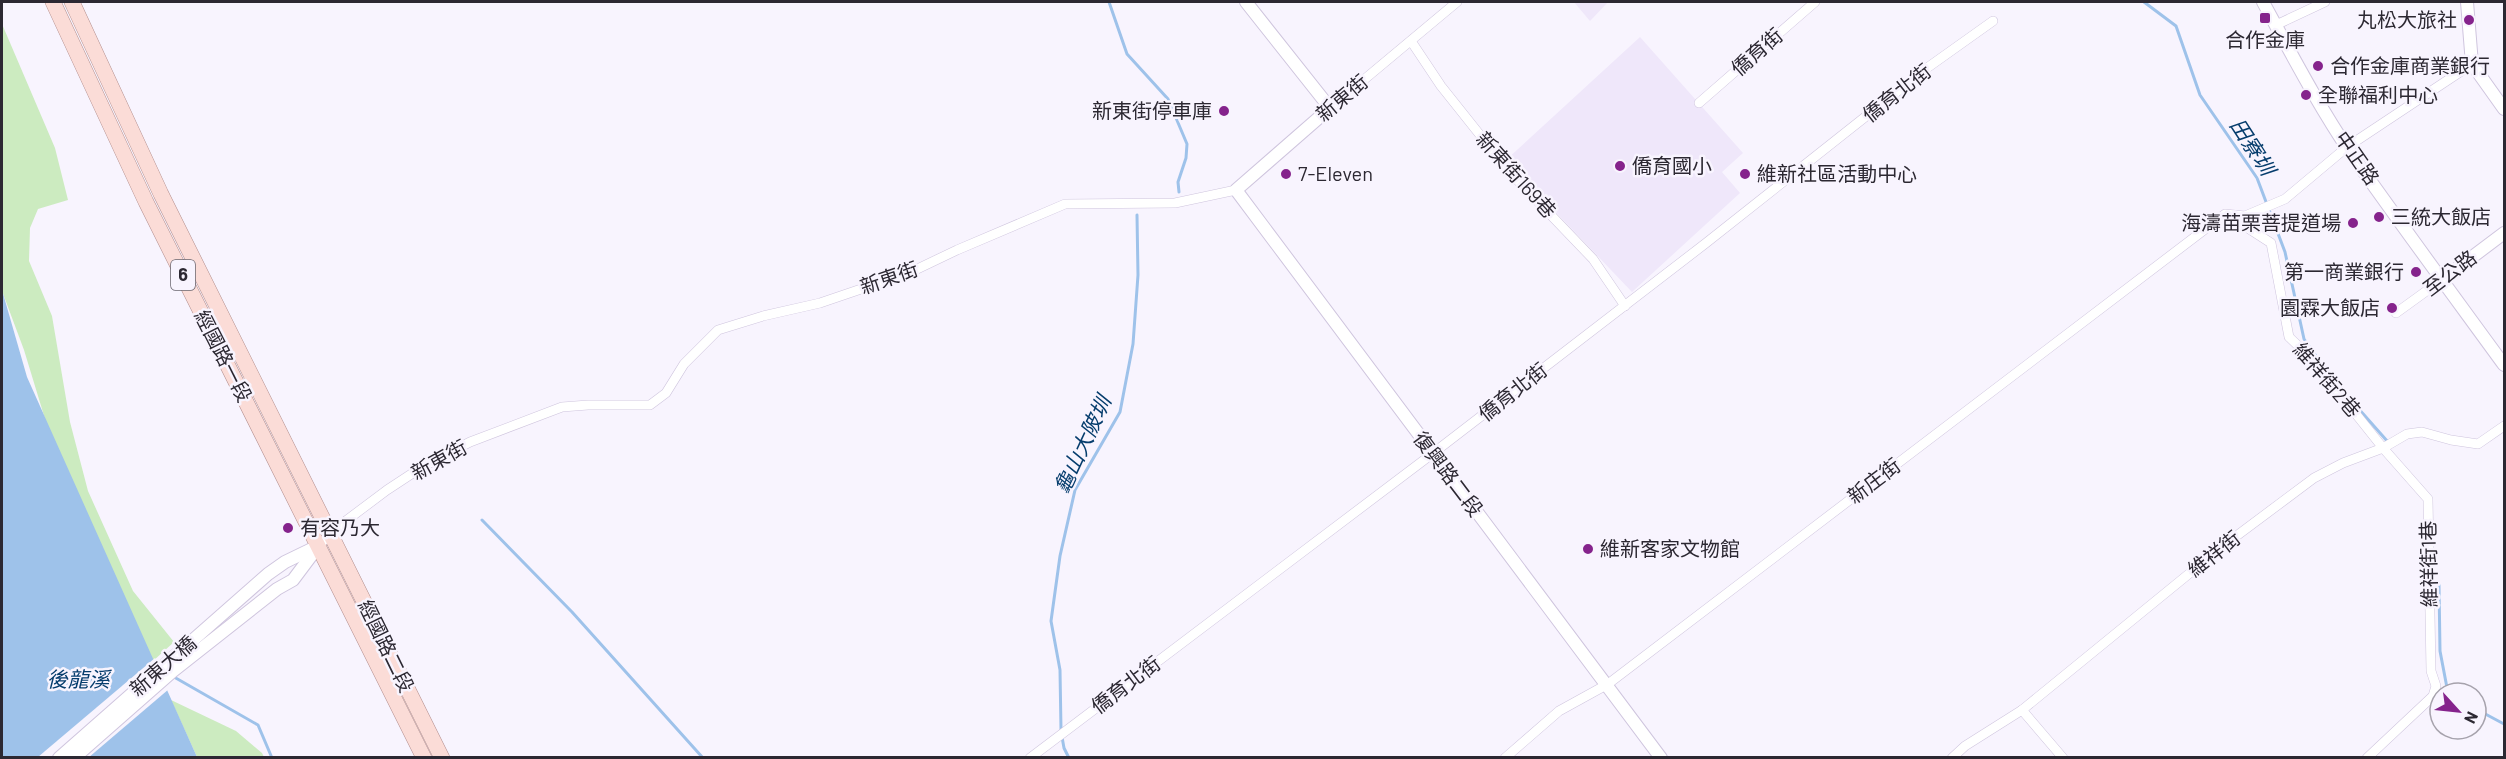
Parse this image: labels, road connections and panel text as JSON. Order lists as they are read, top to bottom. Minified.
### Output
{"streets":{"main road":["6","經國路一段","經國路二段"],"street":["僑育街","僑育北街","新東街","中正路","新東街169巷","至公路","維祥街2巷","復興路二段","新庄街","維祥街","維祥街1巷","新東大橋"]},"crossings":[["僑育北街","新東街169巷"],["僑育北街","復興路二段"],["新東街","新東街169巷"],["新東街","經國路一段"],["新東街","復興路二段"],["新東街","經國路二段"],["新東街","新東大橋"],["中正路","至公路"],["中正路","新庄街"],["經國路一段","經國路二段"],["經國路一段","新東大橋"],["維祥街2巷","新庄街"],["維祥街2巷","維祥街"],["維祥街2巷","維祥街1巷"],["復興路二段","新庄街"],["維祥街","維祥街1巷"],["經國路二段","新東大橋"]],"water":["田寮圳","龜山大陂圳","後龍溪"],"places":{"transit":["合作金庫"],"other":["丸松大旅社","合作金庫商業銀行","全聯福利中心","新東街停車庫","僑育國小","7-Eleven","維新社區活動中心","三統大飯店","海濤苗栗菩提道場","第一商業銀行","園霖大飯店","有容乃大","維新客家文物館"]},"north":"bottom right"}
